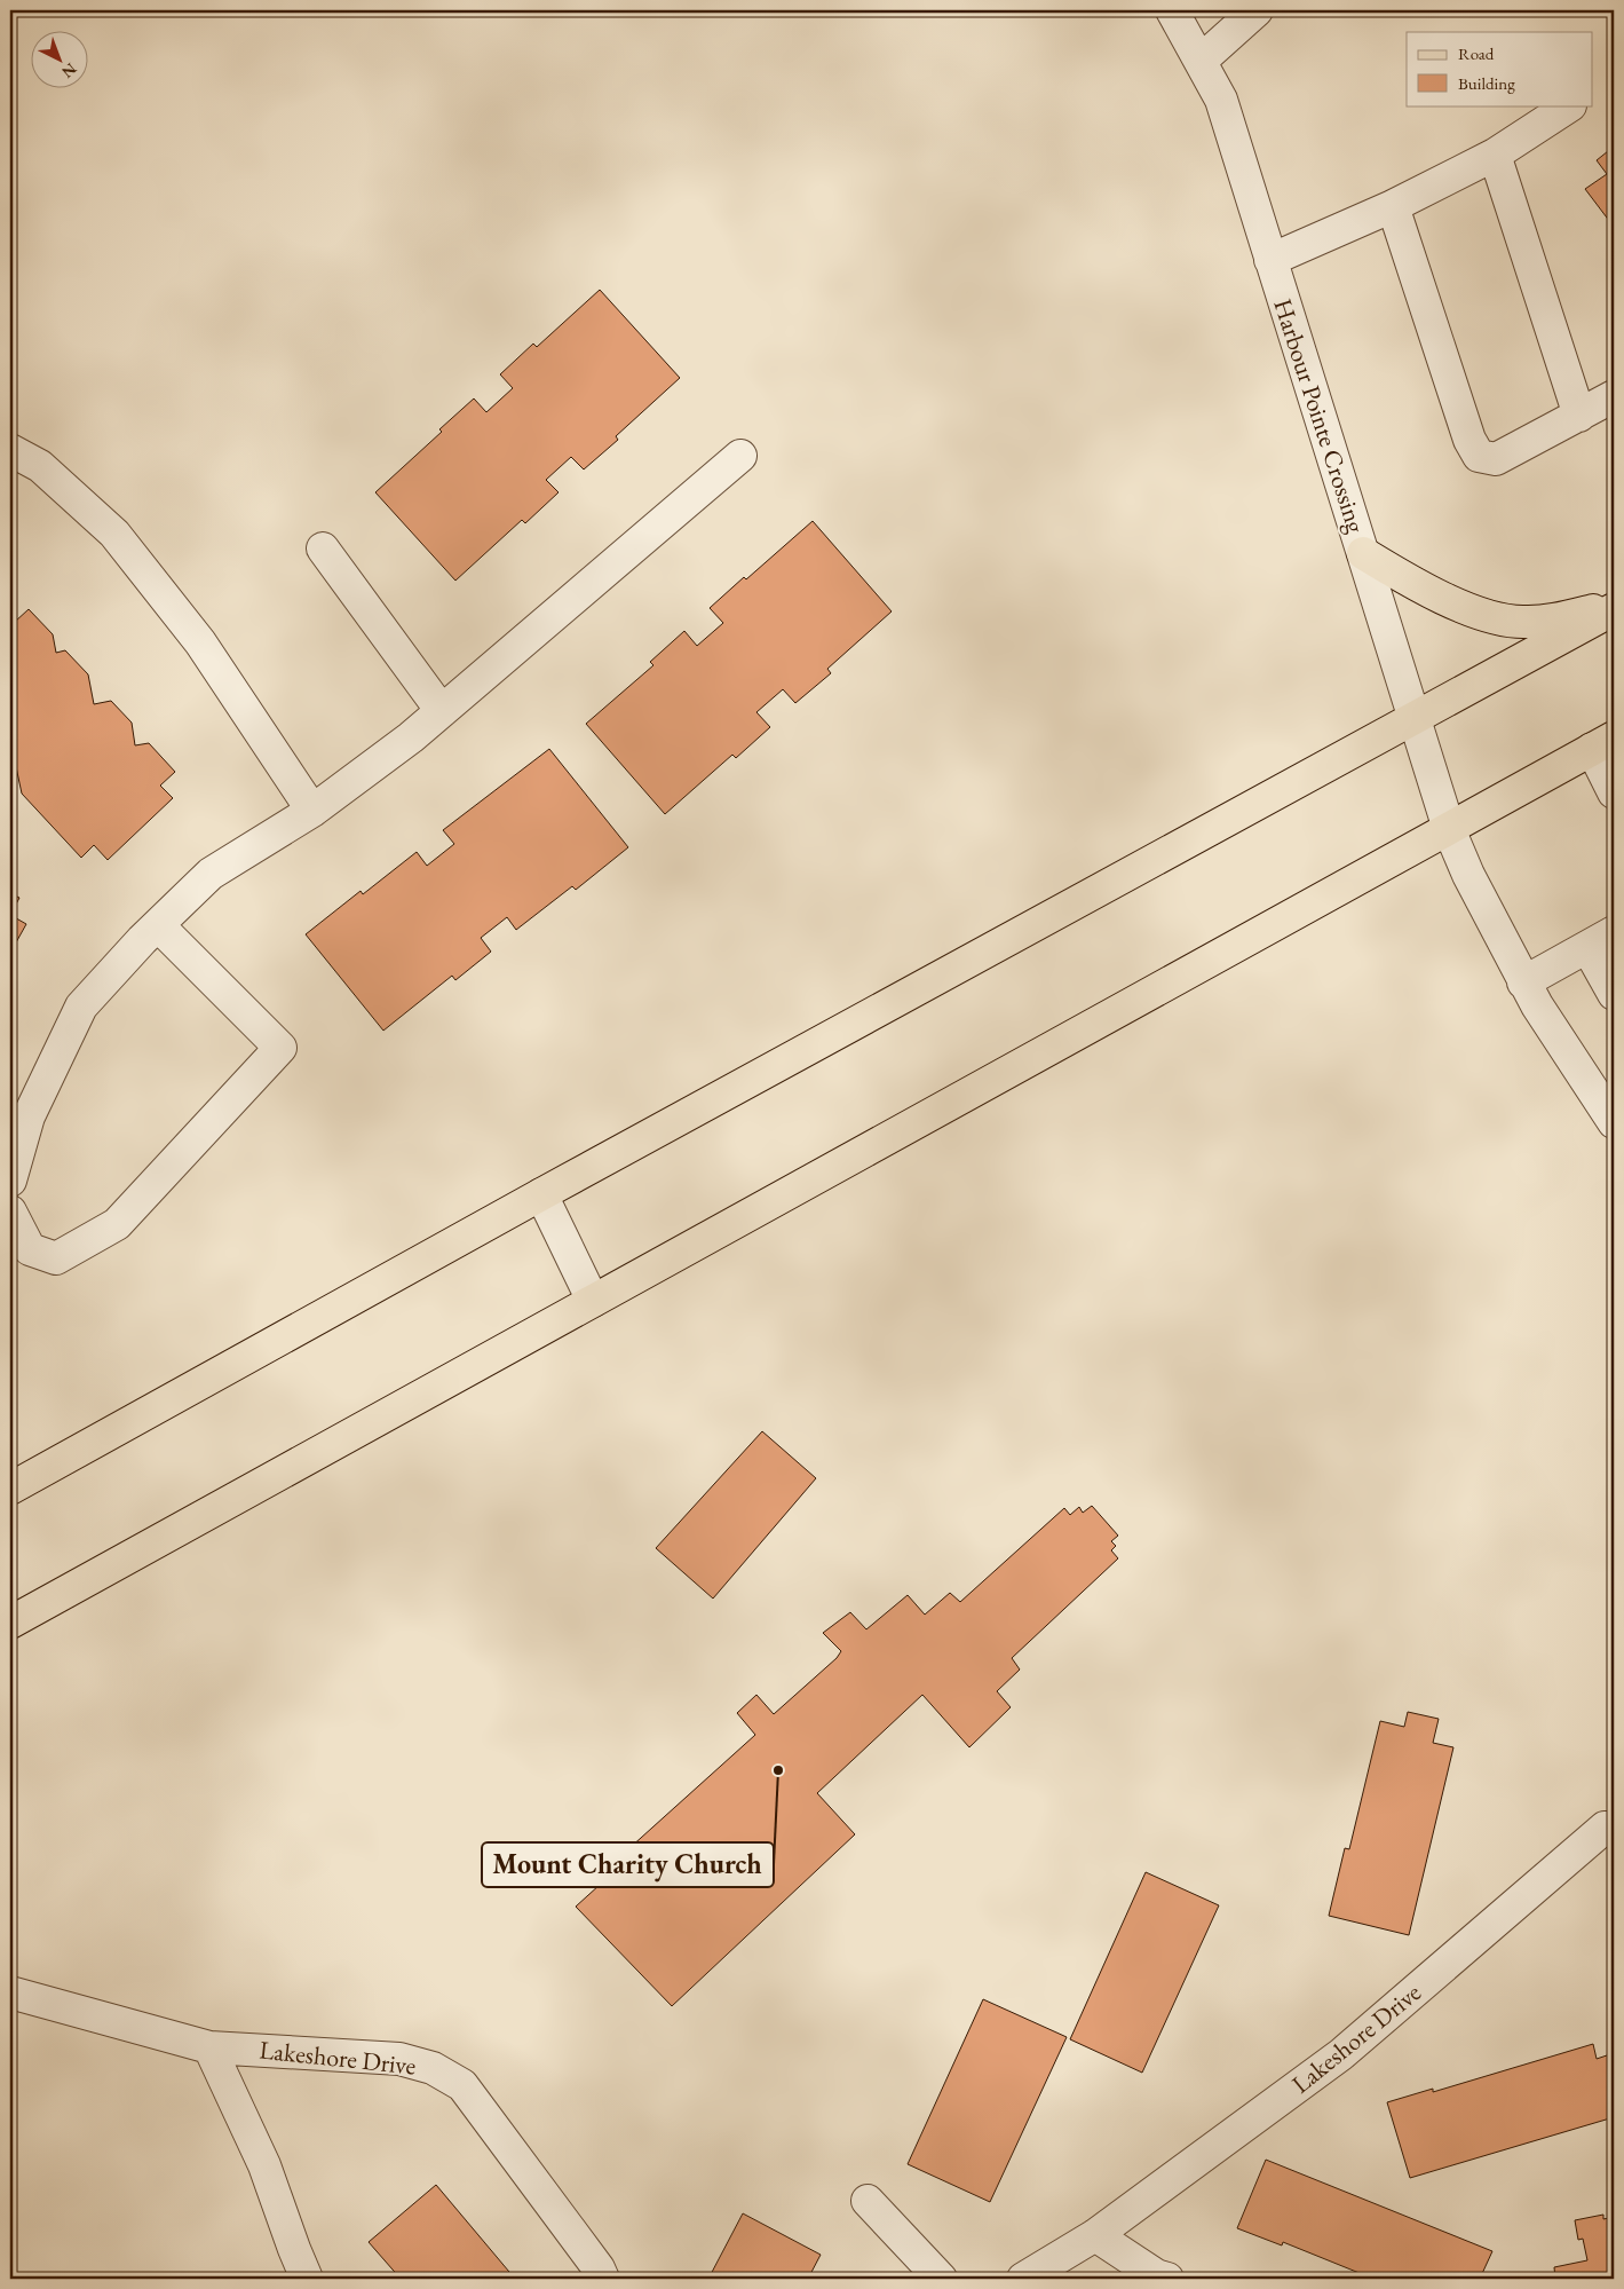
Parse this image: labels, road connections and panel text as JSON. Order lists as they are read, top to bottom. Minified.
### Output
{"streets":{"street":["Harbour Pointe Crossing","Lakeshore Drive"]},"places":["Mount Charity Church"],"legend":["Road","Building"],"north":"bottom right"}
